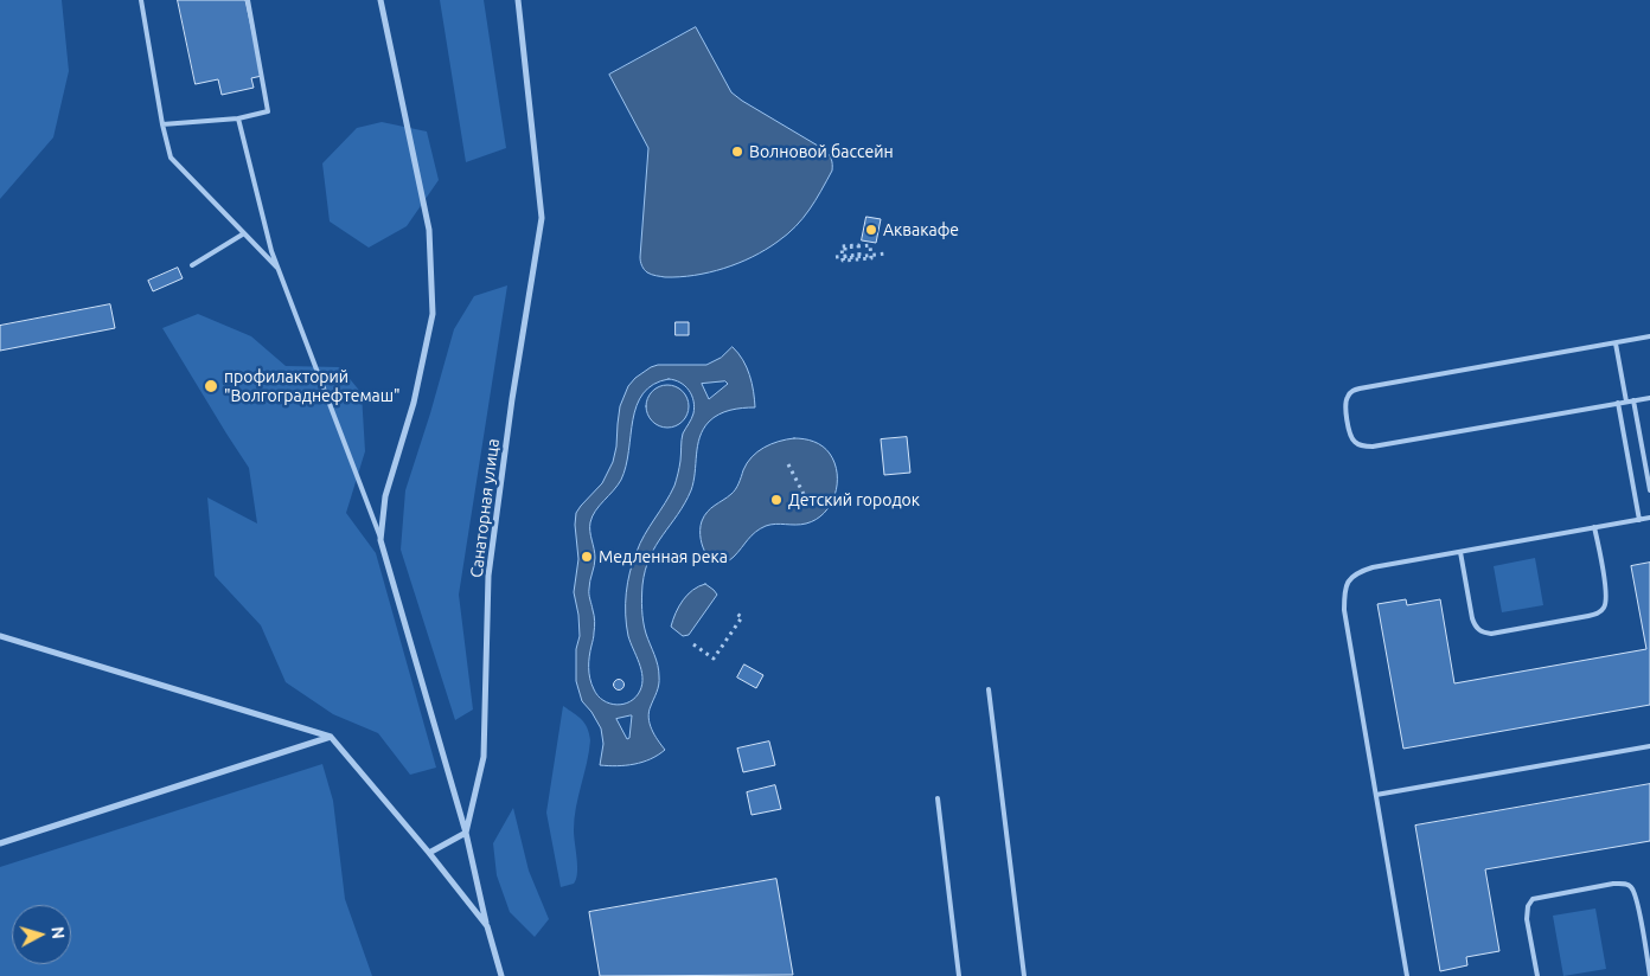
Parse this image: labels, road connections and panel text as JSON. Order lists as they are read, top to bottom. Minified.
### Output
{"streets":{"street":["Санаторная улица"]},"places":["Волновой бассейн","Аквакафе","профилакторий \"Волгограднефтемаш\"","Детский городок","Медленная река"],"north":"right"}
